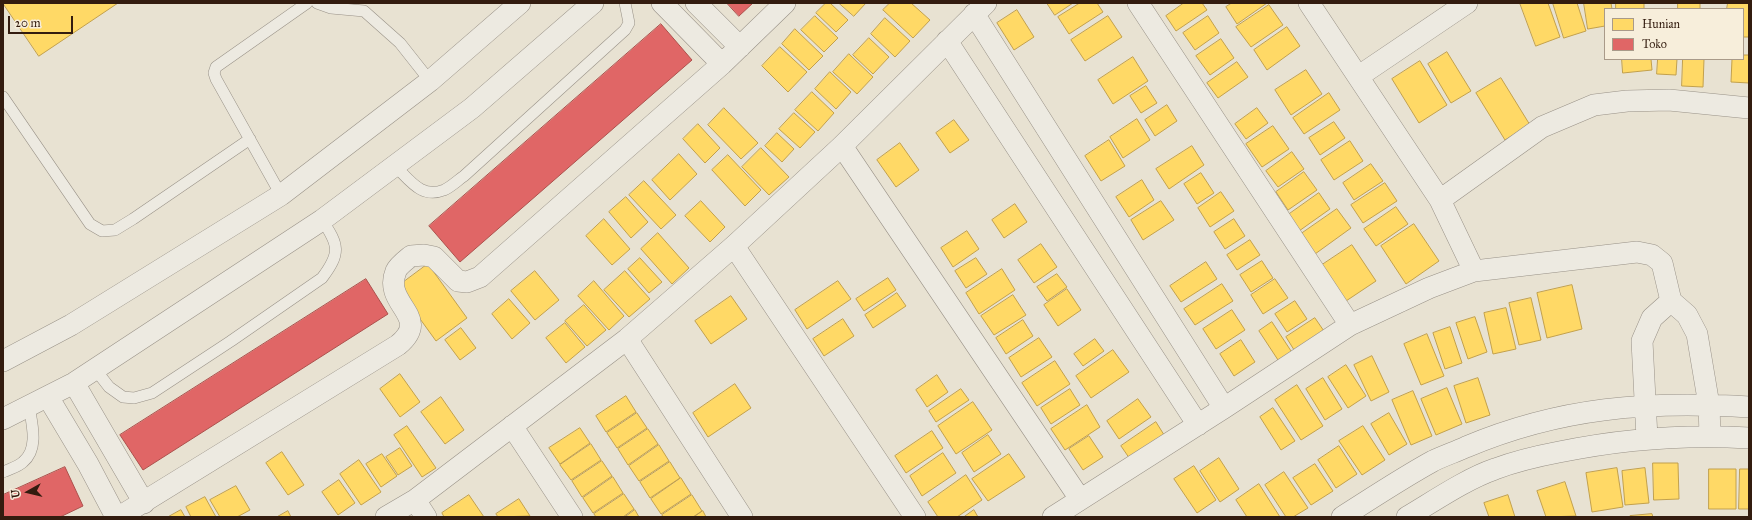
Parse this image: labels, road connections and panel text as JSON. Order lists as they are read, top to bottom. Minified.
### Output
{"legend":["Hunian","Toko"],"scale_bar":"20 m","north":"left"}
